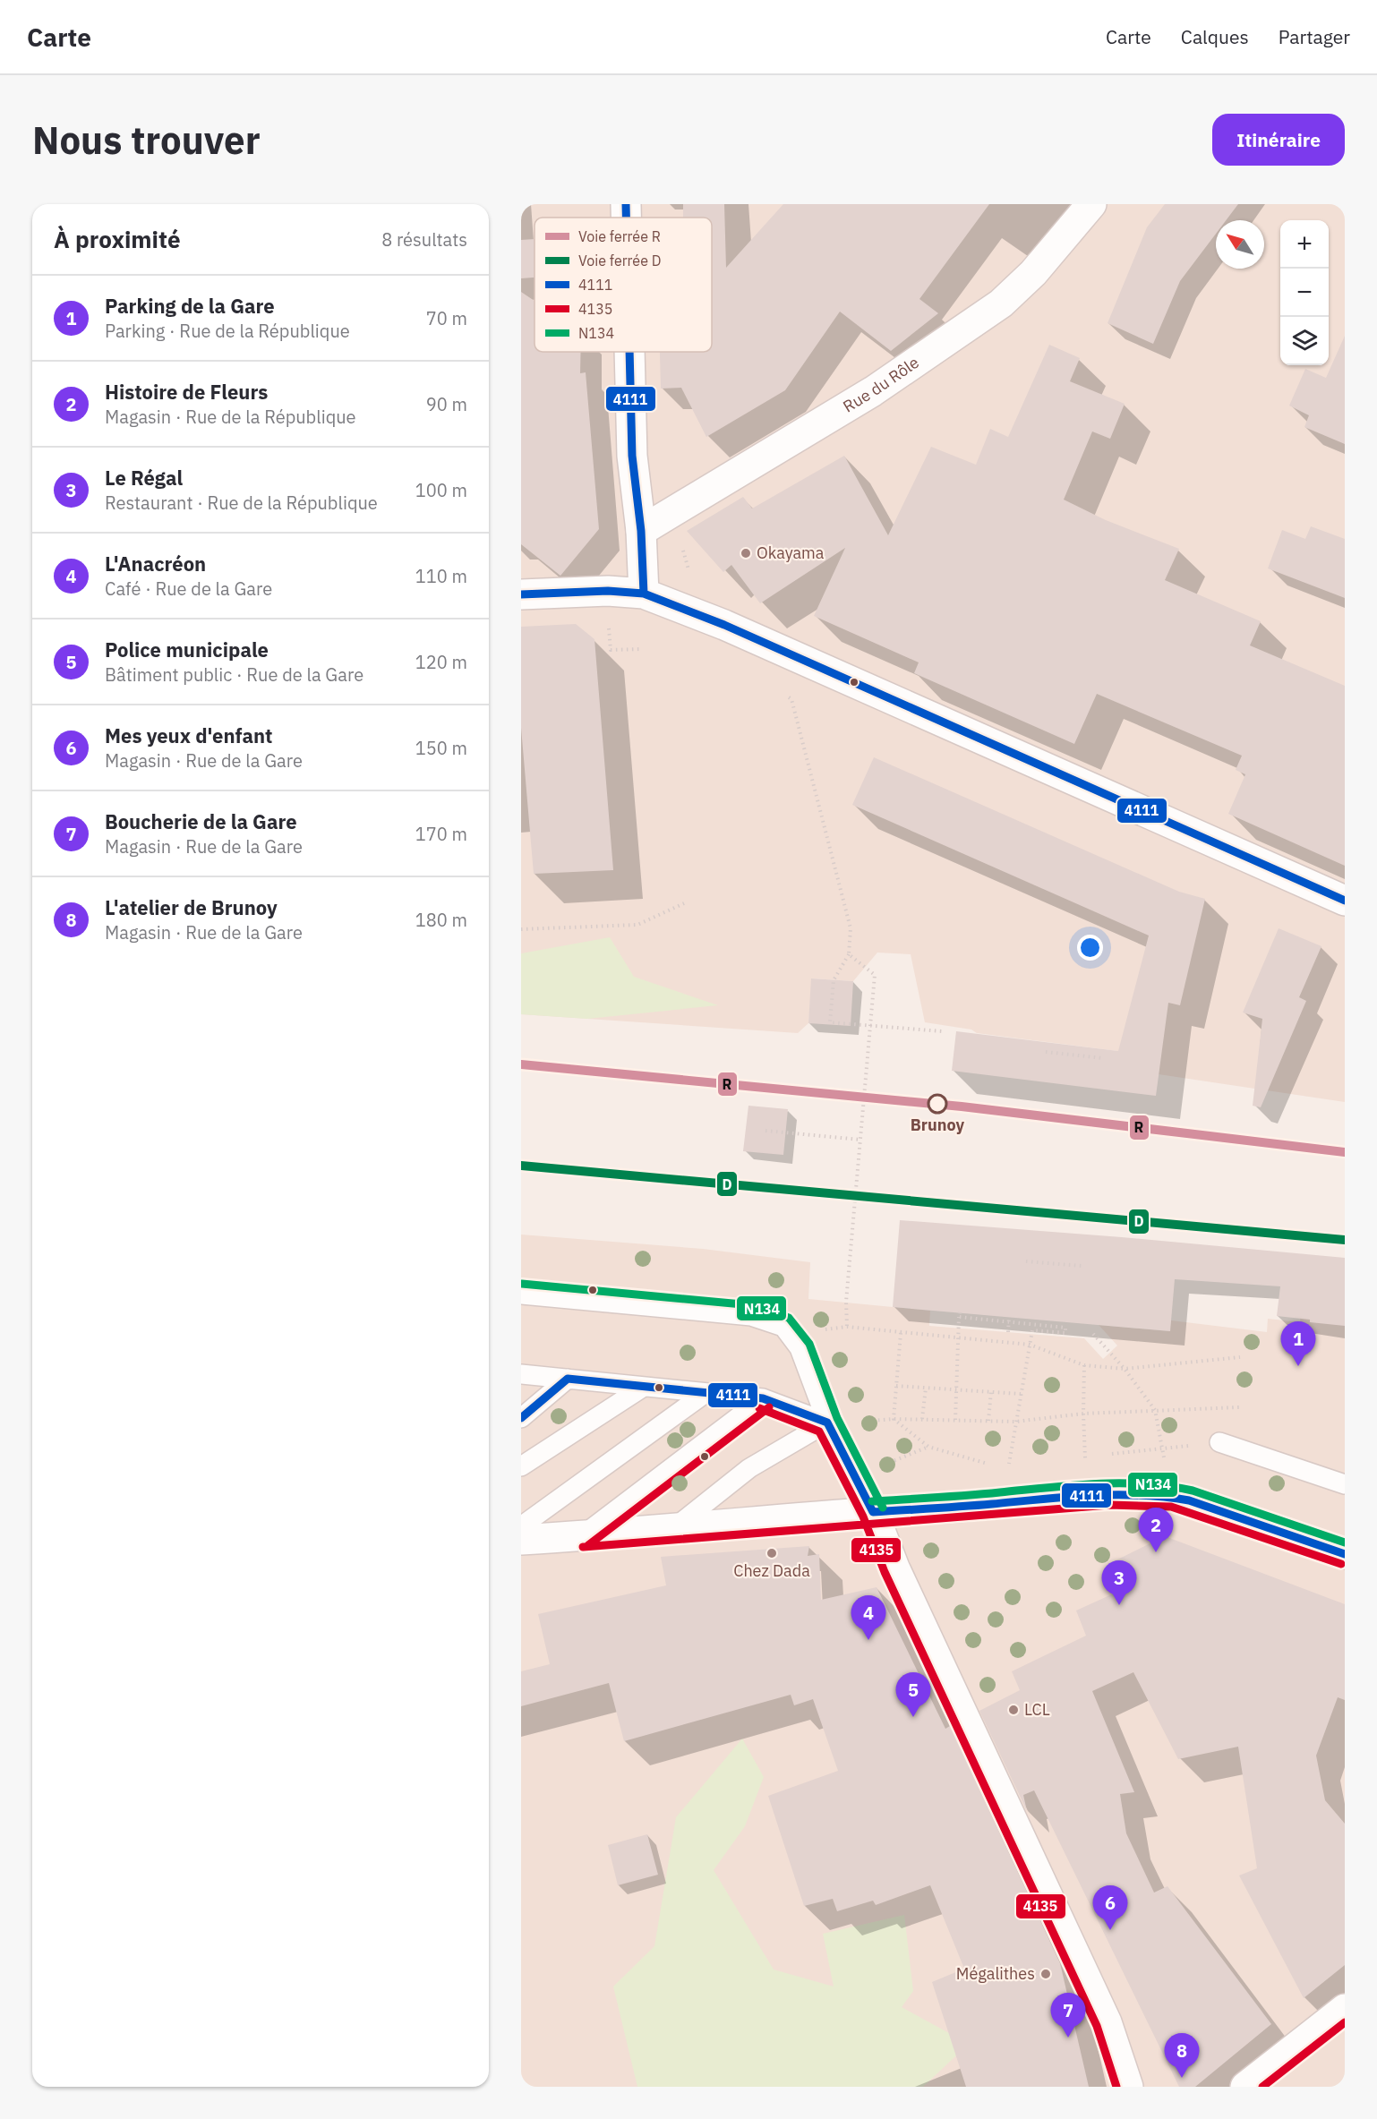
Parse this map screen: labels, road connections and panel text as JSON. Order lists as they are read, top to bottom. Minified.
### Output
{"streets":{"street":["Rue du Rôle"]},"places":["Okayama","Brunoy","Chez Dada","LCL","Mégalithes"],"lines":["transit line 4111","rail line R","rail line D","transit line N134","transit line 4135"],"legend":["Voie ferrée R","Voie ferrée D","4111","4135","N134"],"north":"top left","page":{"header":"Carte","nav":["Carte","Calques","Partager"],"buttons":"Itinéraire","title":"Nous trouver","heading":["À proximité","8 résultats"],"map_buttons":["+","−"],"list":[{"mark":"1","name":"Parking de la Gare","note":"Parking · Rue de la République","value":"70 m"},{"mark":"2","name":"Histoire de Fleurs","note":"Magasin · Rue de la République","value":"90 m"},{"mark":"3","name":"Le Régal","note":"Restaurant · Rue de la République","value":"100 m"},{"mark":"4","name":"L'Anacréon","note":"Café · Rue de la Gare","value":"110 m"},{"mark":"5","name":"Police municipale","note":"Bâtiment public · Rue de la Gare","value":"120 m"},{"mark":"6","name":"Mes yeux d'enfant","note":"Magasin · Rue de la Gare","value":"150 m"},{"mark":"7","name":"Boucherie de la Gare","note":"Magasin · Rue de la Gare","value":"170 m"},{"mark":"8","name":"L'atelier de Brunoy","note":"Magasin · Rue de la Gare","value":"180 m"}],"pins":["1","2","3","4","5","6","7","8"]}}
